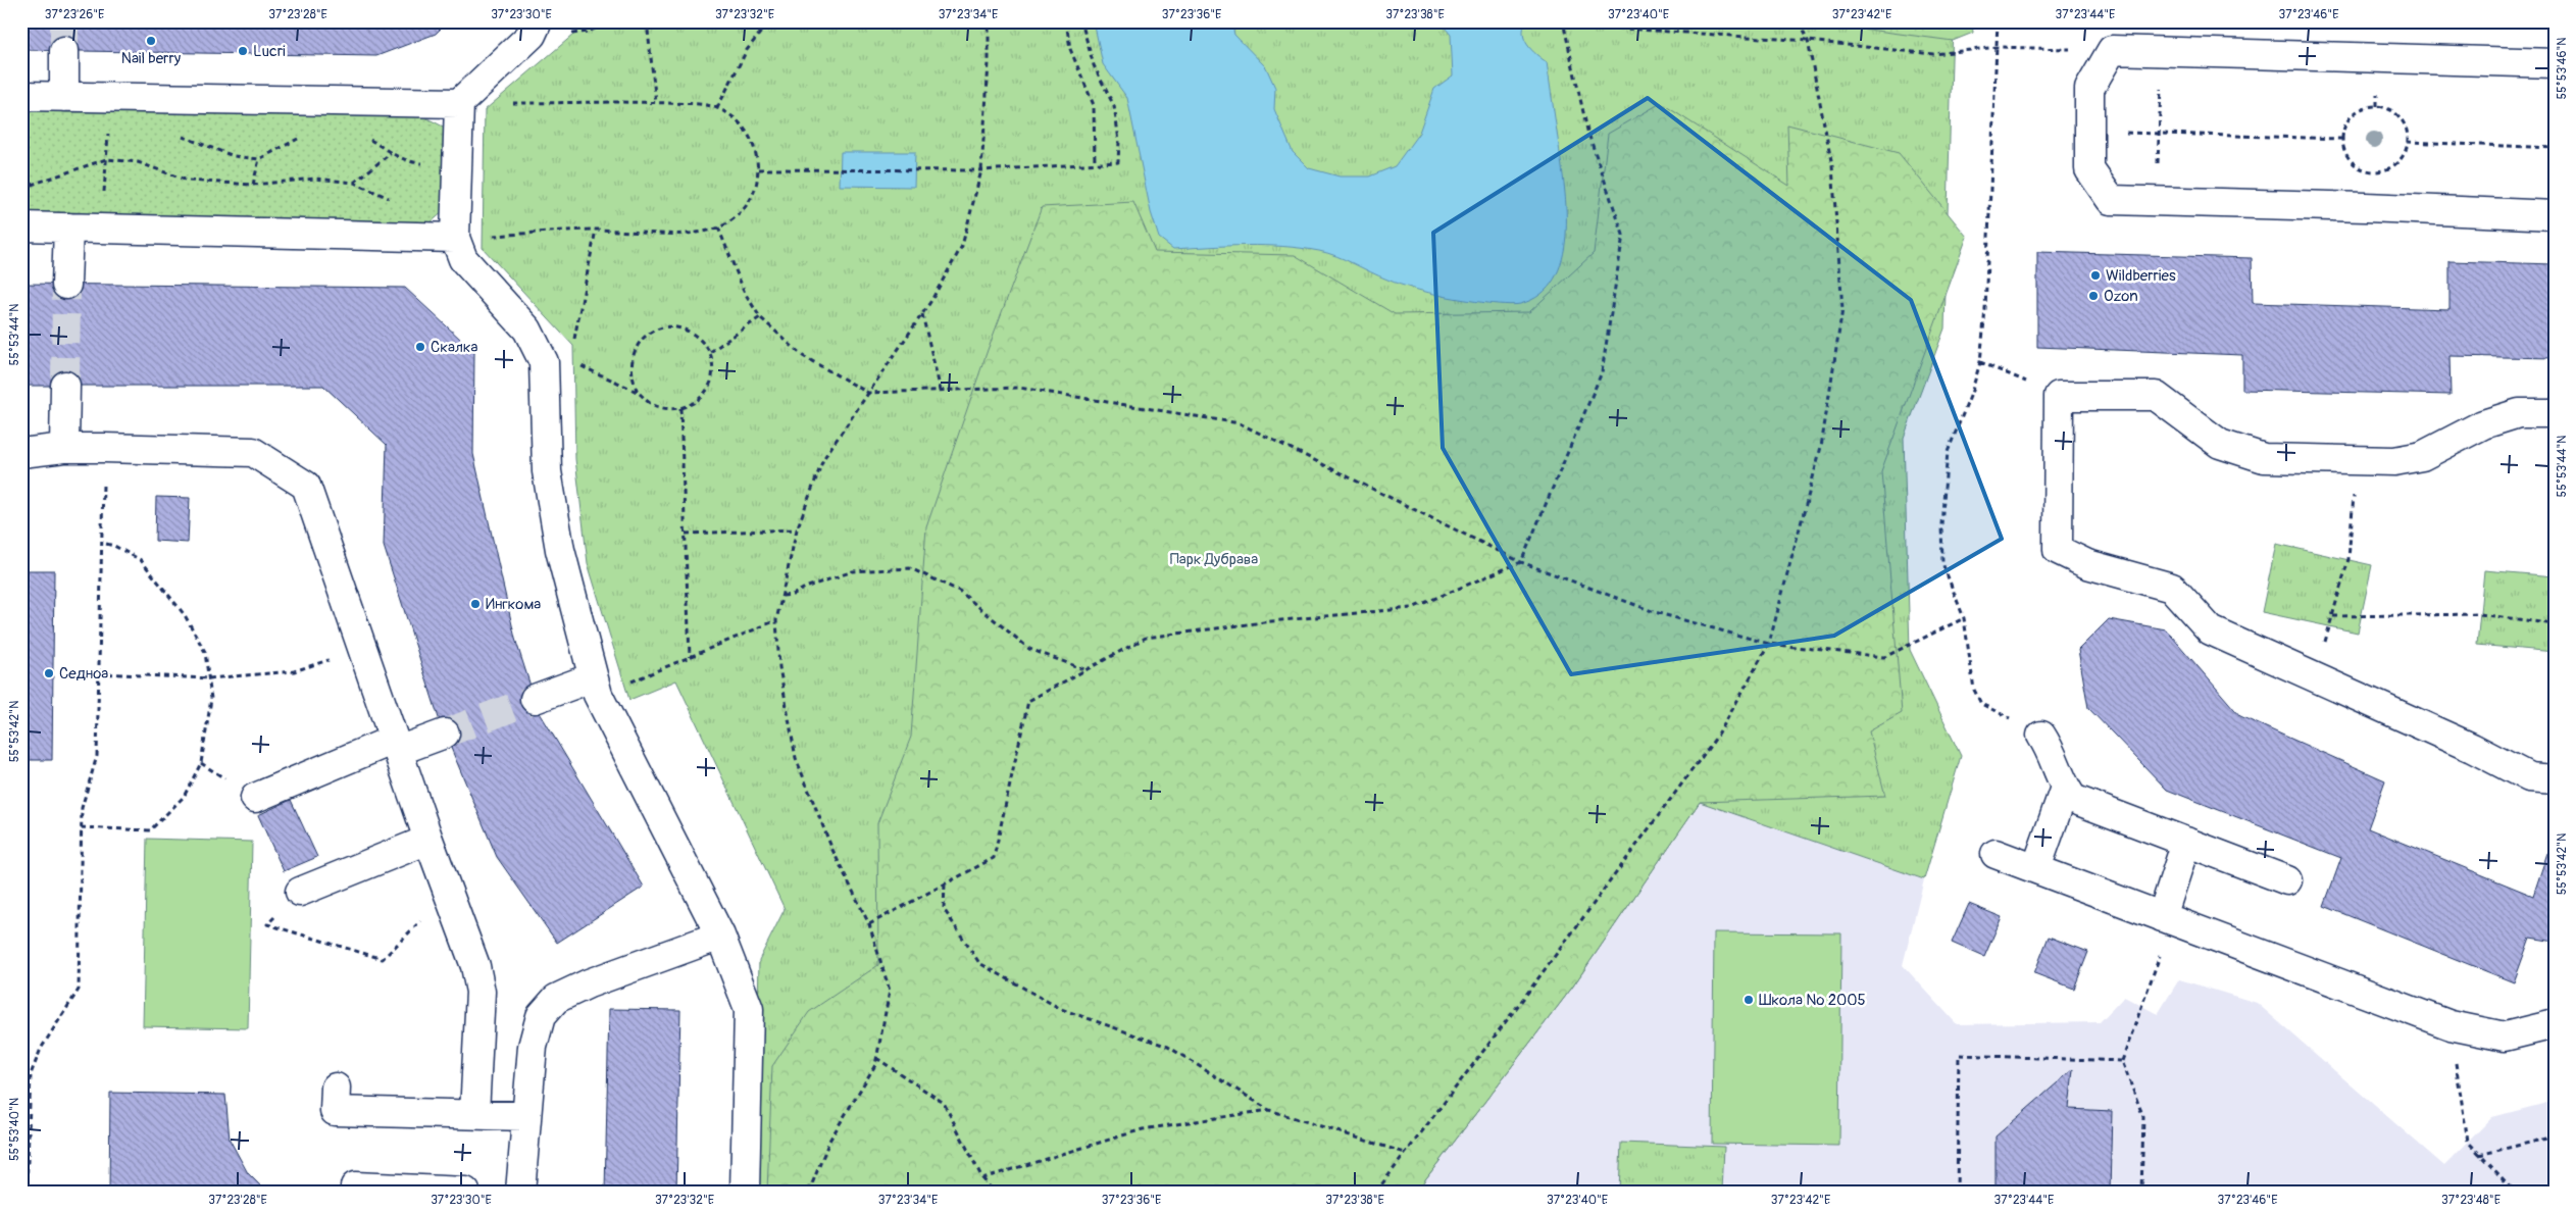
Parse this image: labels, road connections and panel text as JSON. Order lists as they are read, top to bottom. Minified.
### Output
{"parks":["Парк Дубрава"],"places":["Nail berry","Lucri","Wildberries","Ozon","Скалка","Ингкома","Седноа","Школа № 2005"],"coordinates":["37°23'26\"E","37°23'28\"E","37°23'30\"E","37°23'32\"E","37°23'34\"E","37°23'36\"E","37°23'38\"E","37°23'40\"E","37°23'42\"E","37°23'44\"E","37°23'46\"E","55°53'46\"N","55°53'44\"N","55°53'42\"N","55°53'40\"N","37°23'48\"E"]}
